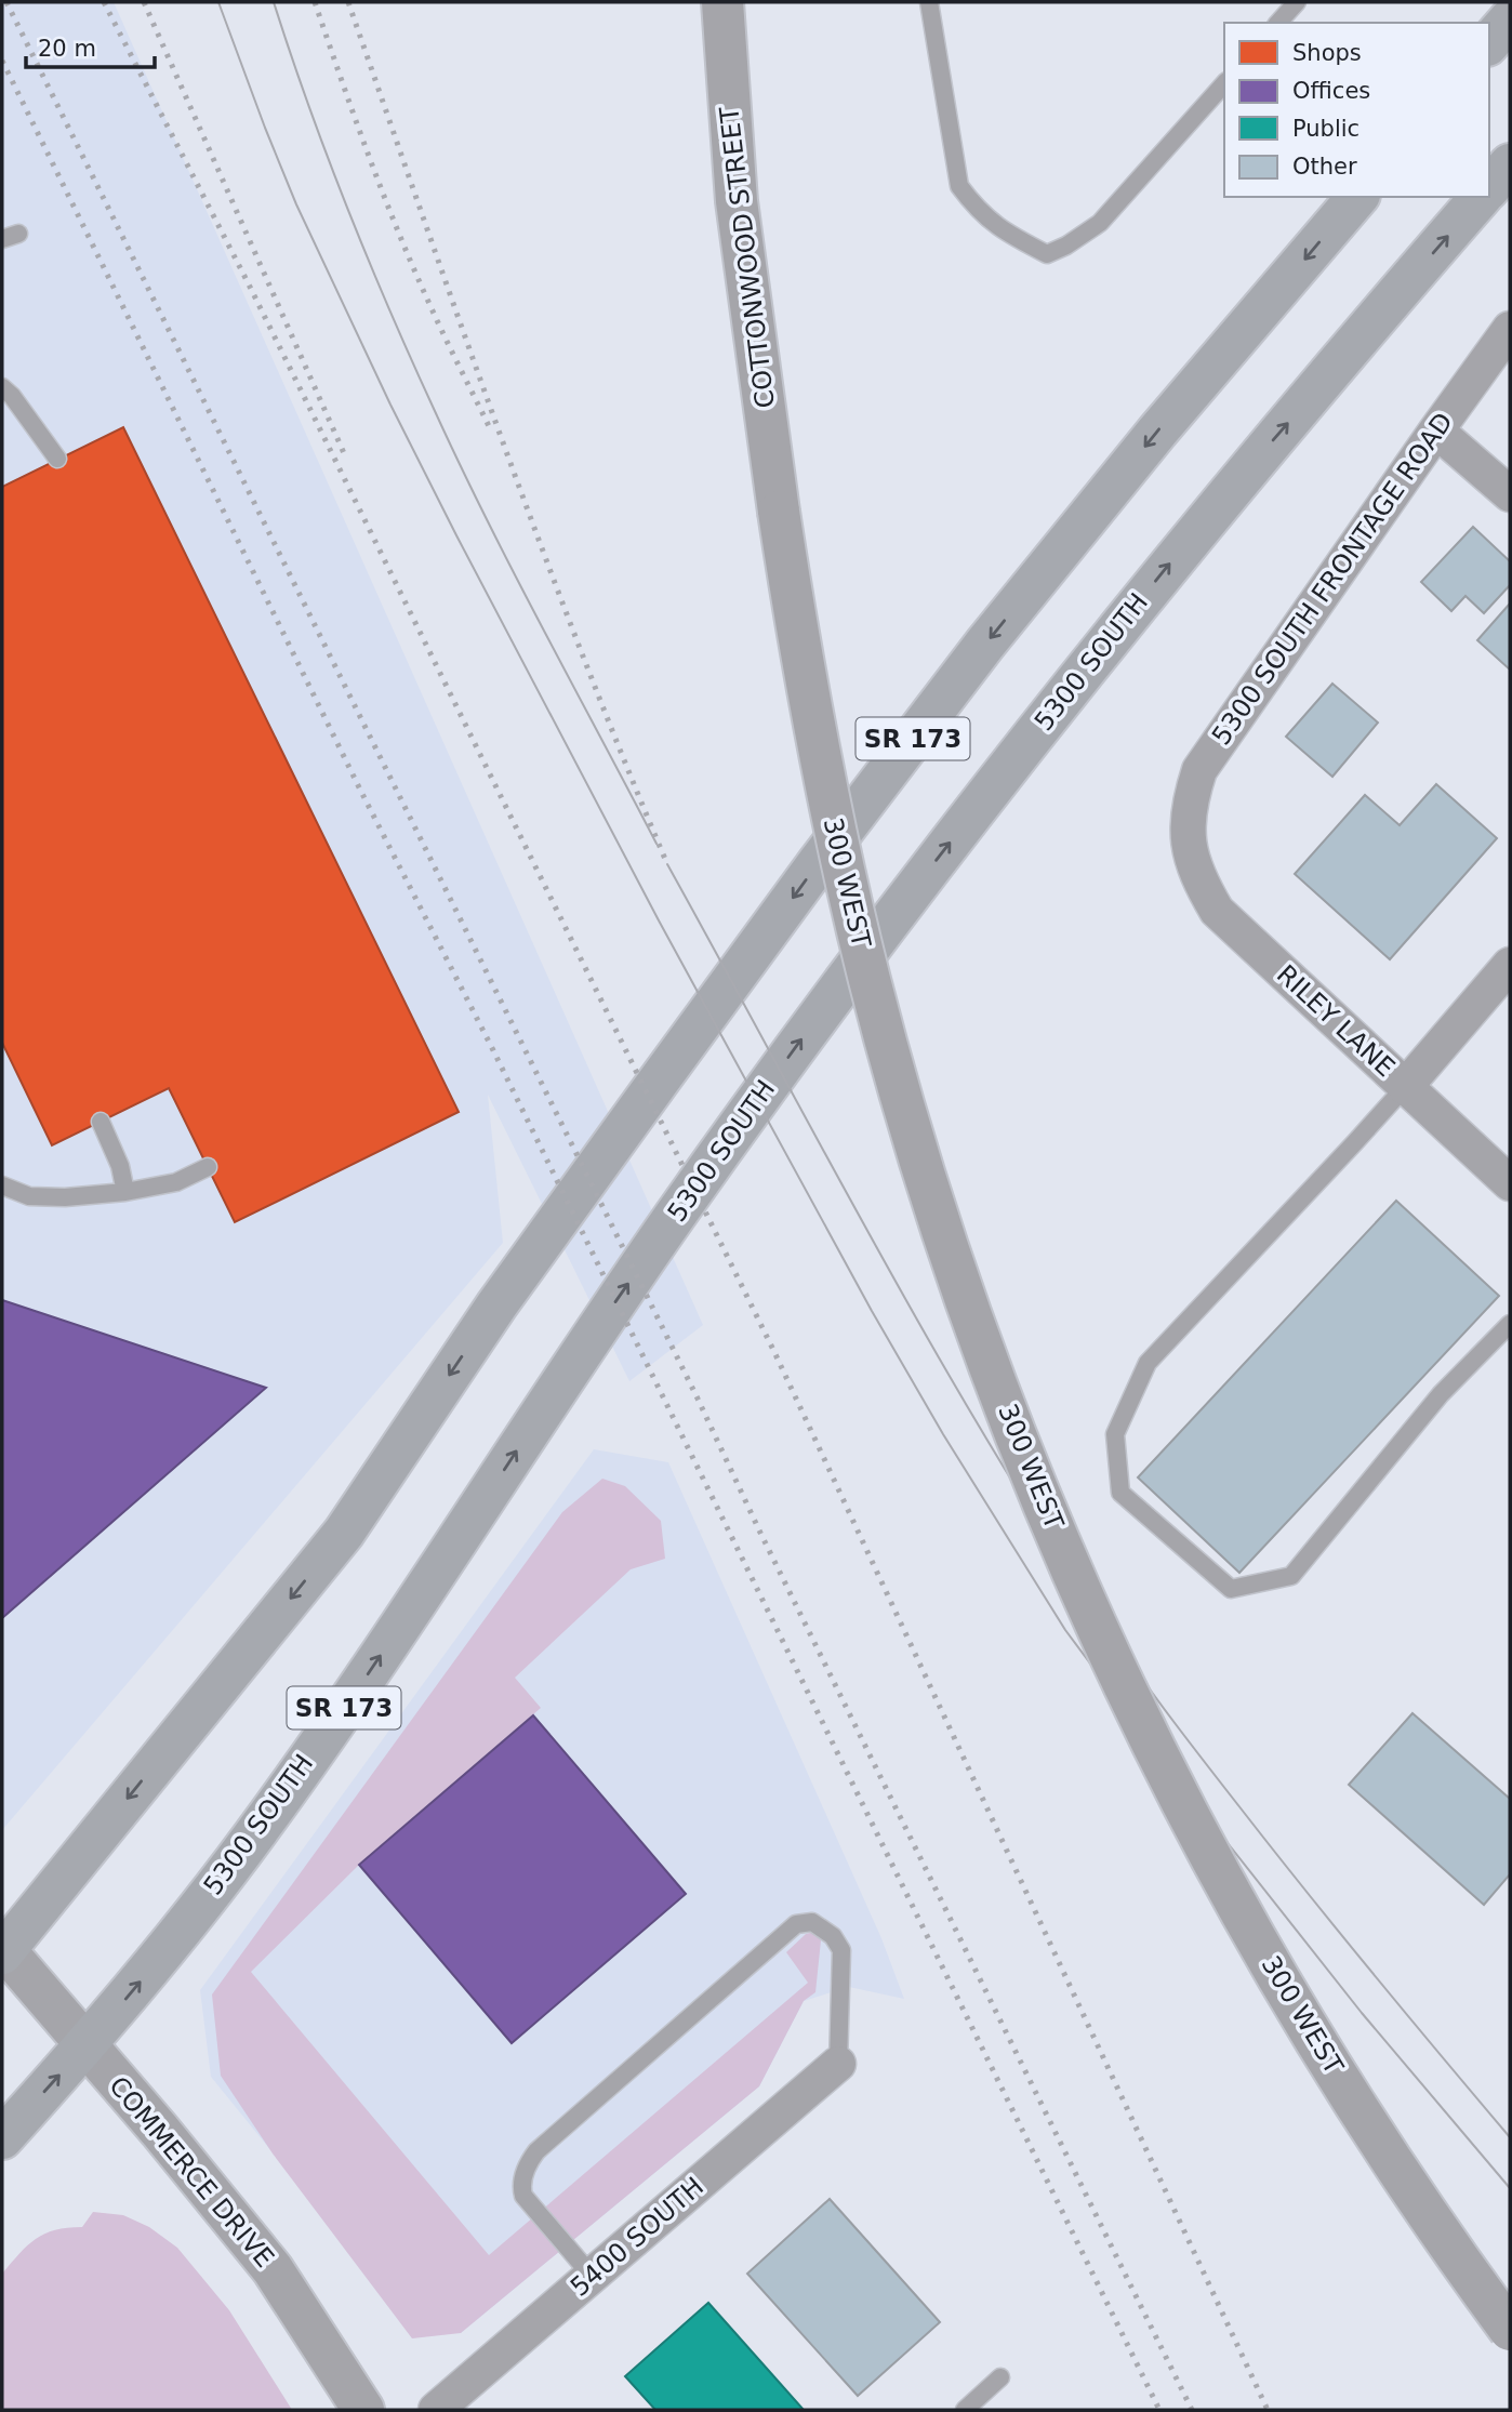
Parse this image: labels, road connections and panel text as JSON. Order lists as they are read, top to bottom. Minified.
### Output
{"streets":{"main road":["5300 SOUTH","SR 173"],"street":["COTTONWOOD STREET","5300 SOUTH FRONTAGE ROAD","300 WEST","RILEY LANE","COMMERCE DRIVE","5400 SOUTH"]},"crossings":[["COTTONWOOD STREET","300 WEST"],["5300 SOUTH FRONTAGE ROAD","RILEY LANE"],["5300 SOUTH","COMMERCE DRIVE"],["SR 173","COMMERCE DRIVE"]],"legend":["Shops","Offices","Public","Other"],"scale_bar":"20 m"}
